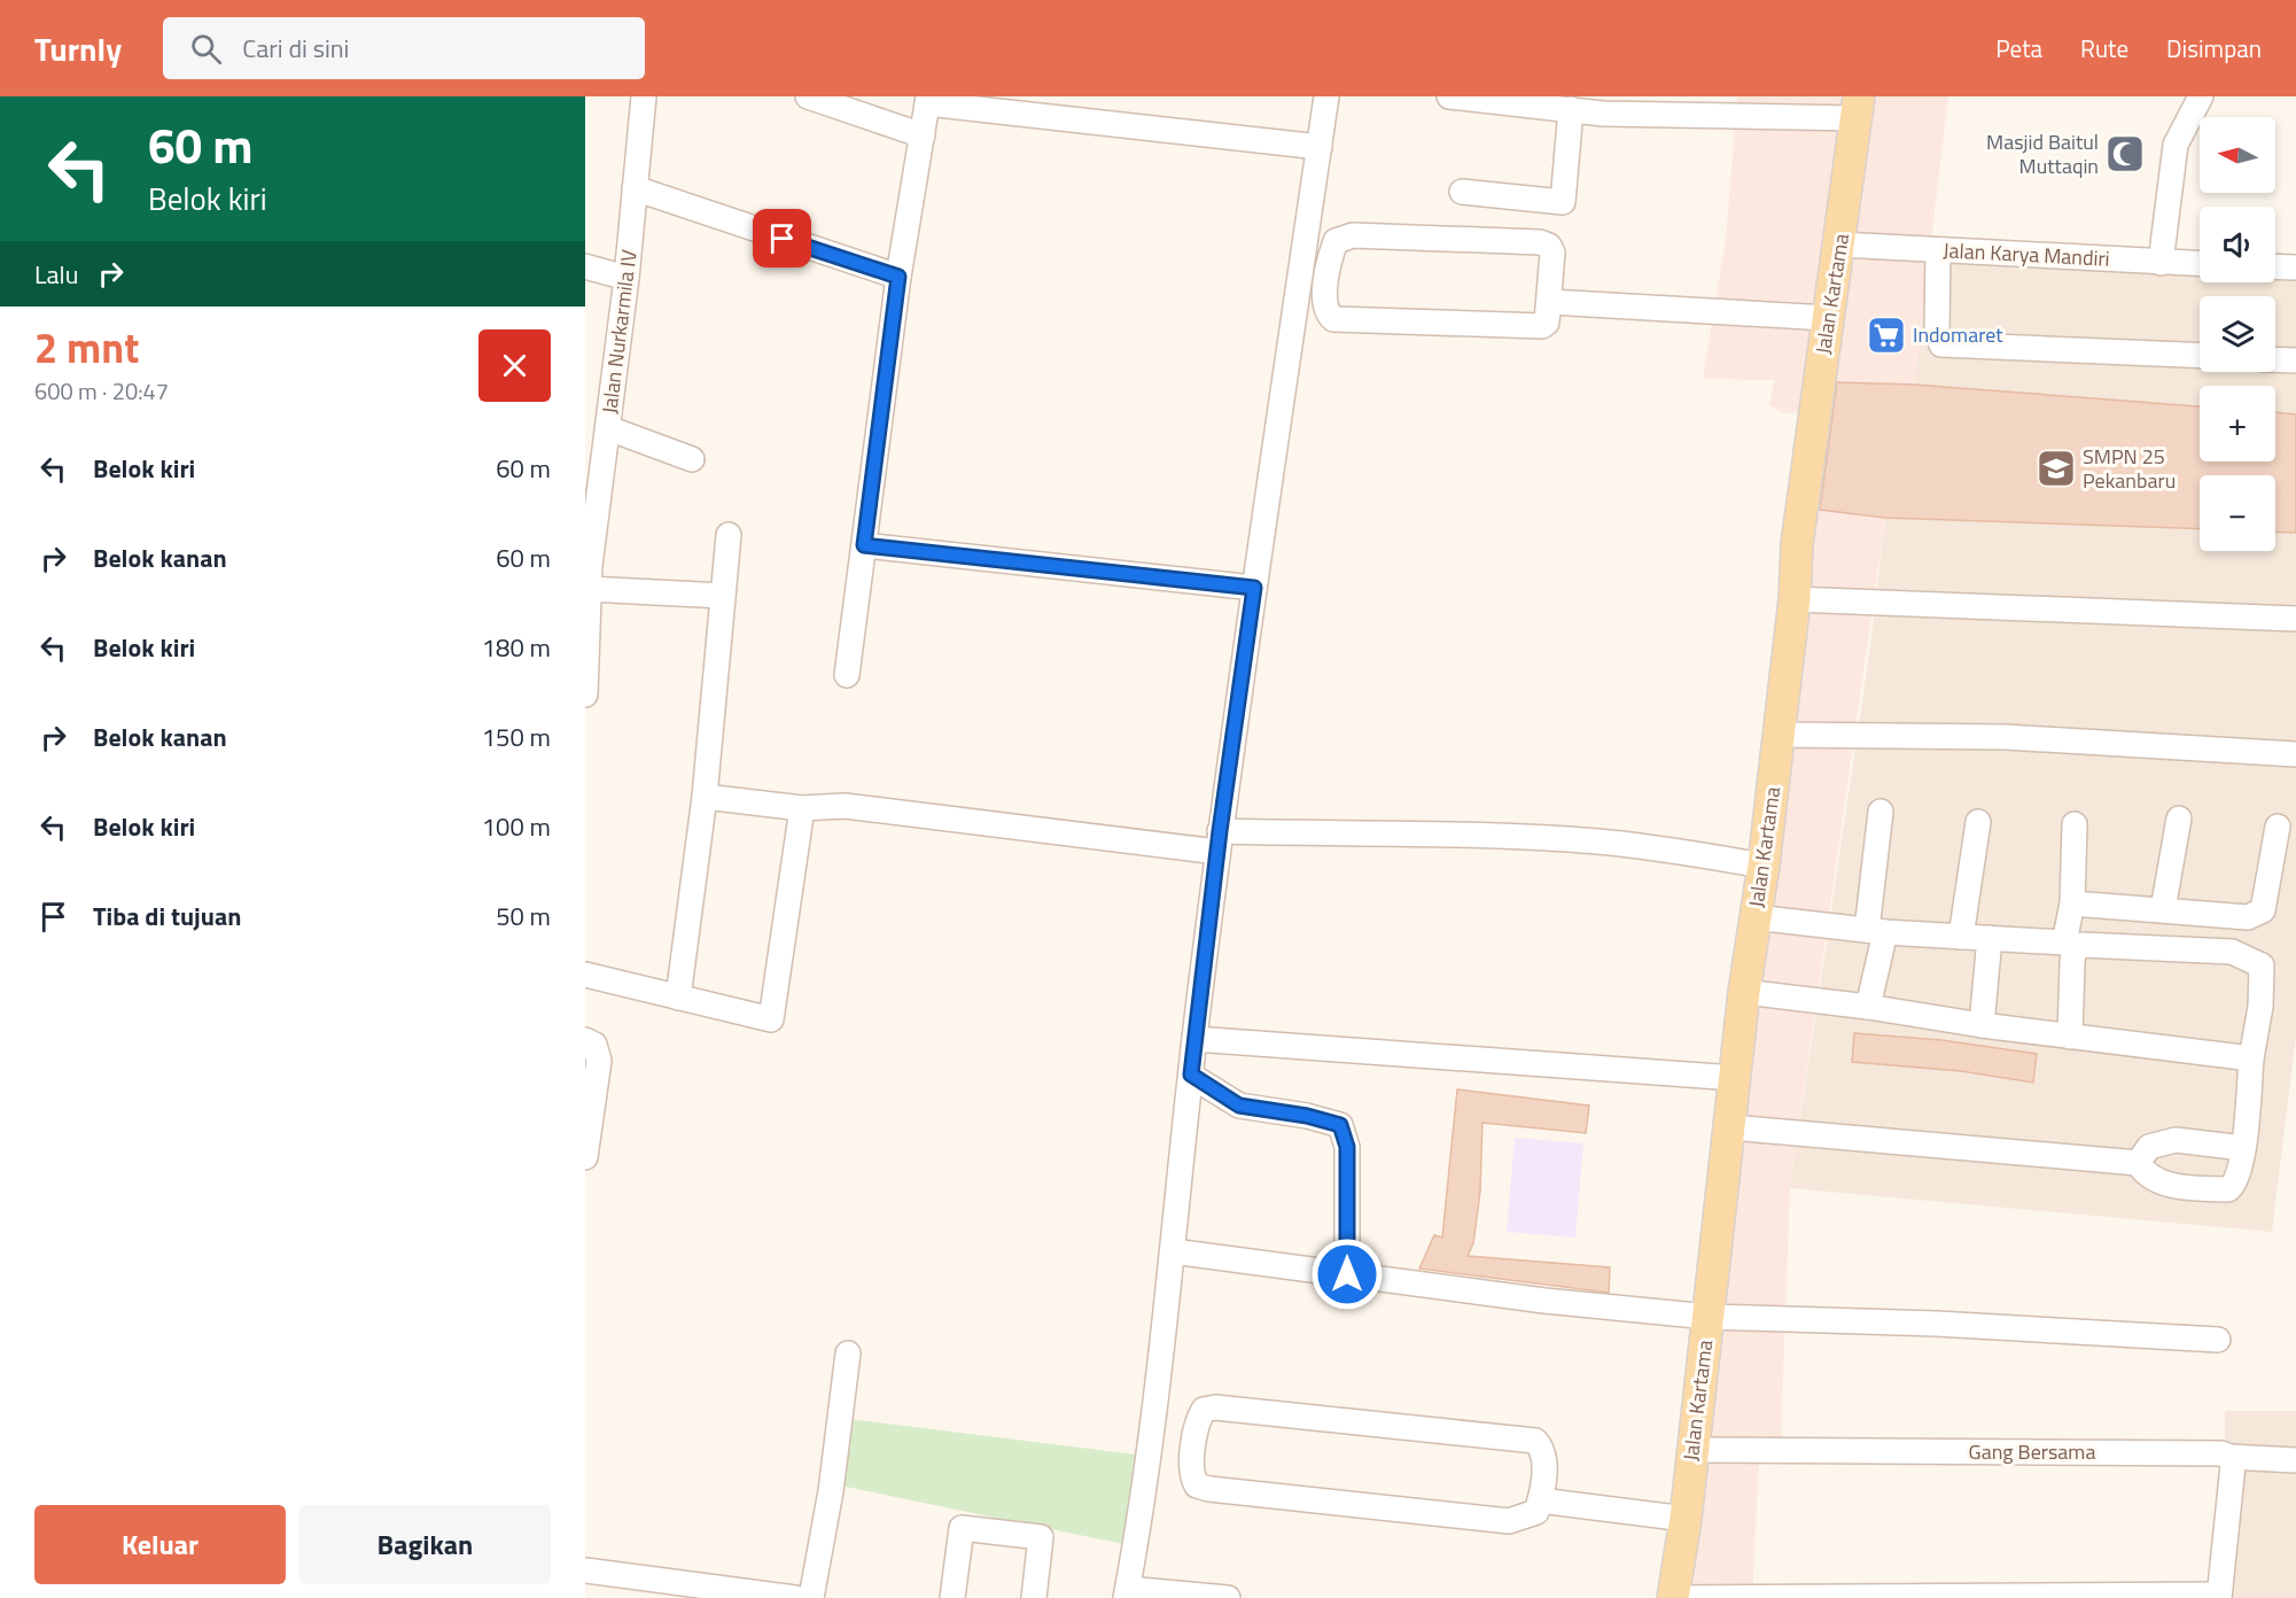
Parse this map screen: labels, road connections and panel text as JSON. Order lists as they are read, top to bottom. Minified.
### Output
{"streets":{"main road":["Jalan Kartama"],"street":["Jalan Karya Mandiri","Jalan Nurkarmila IV","Gang Bersama"]},"crossings":[["Jalan Karya Mandiri","Jalan Kartama"],["Jalan Kartama","Gang Bersama"]],"places":{"mosque":["Masjid Baitul Muttaqin"],"supermarket":["Indomaret"],"school or university":["SMPN 25 Pekanbaru"]},"north":"left","page":{"header":"Turnly","search":"Cari di sini","nav":["Peta","Rute","Disimpan"],"turn":["60 m","Belok kiri"],"map_buttons":["+","−"],"then":"Lalu","heading":["2 mnt","600 m · 20:47"],"list":[{"name":"Belok kiri","value":"60 m"},{"name":"Belok kanan","value":"60 m"},{"name":"Belok kiri","value":"180 m"},{"name":"Belok kanan","value":"150 m"},{"name":"Belok kiri","value":"100 m"},{"name":"Tiba di tujuan","value":"50 m"}],"buttons":["Keluar","Bagikan"]}}
